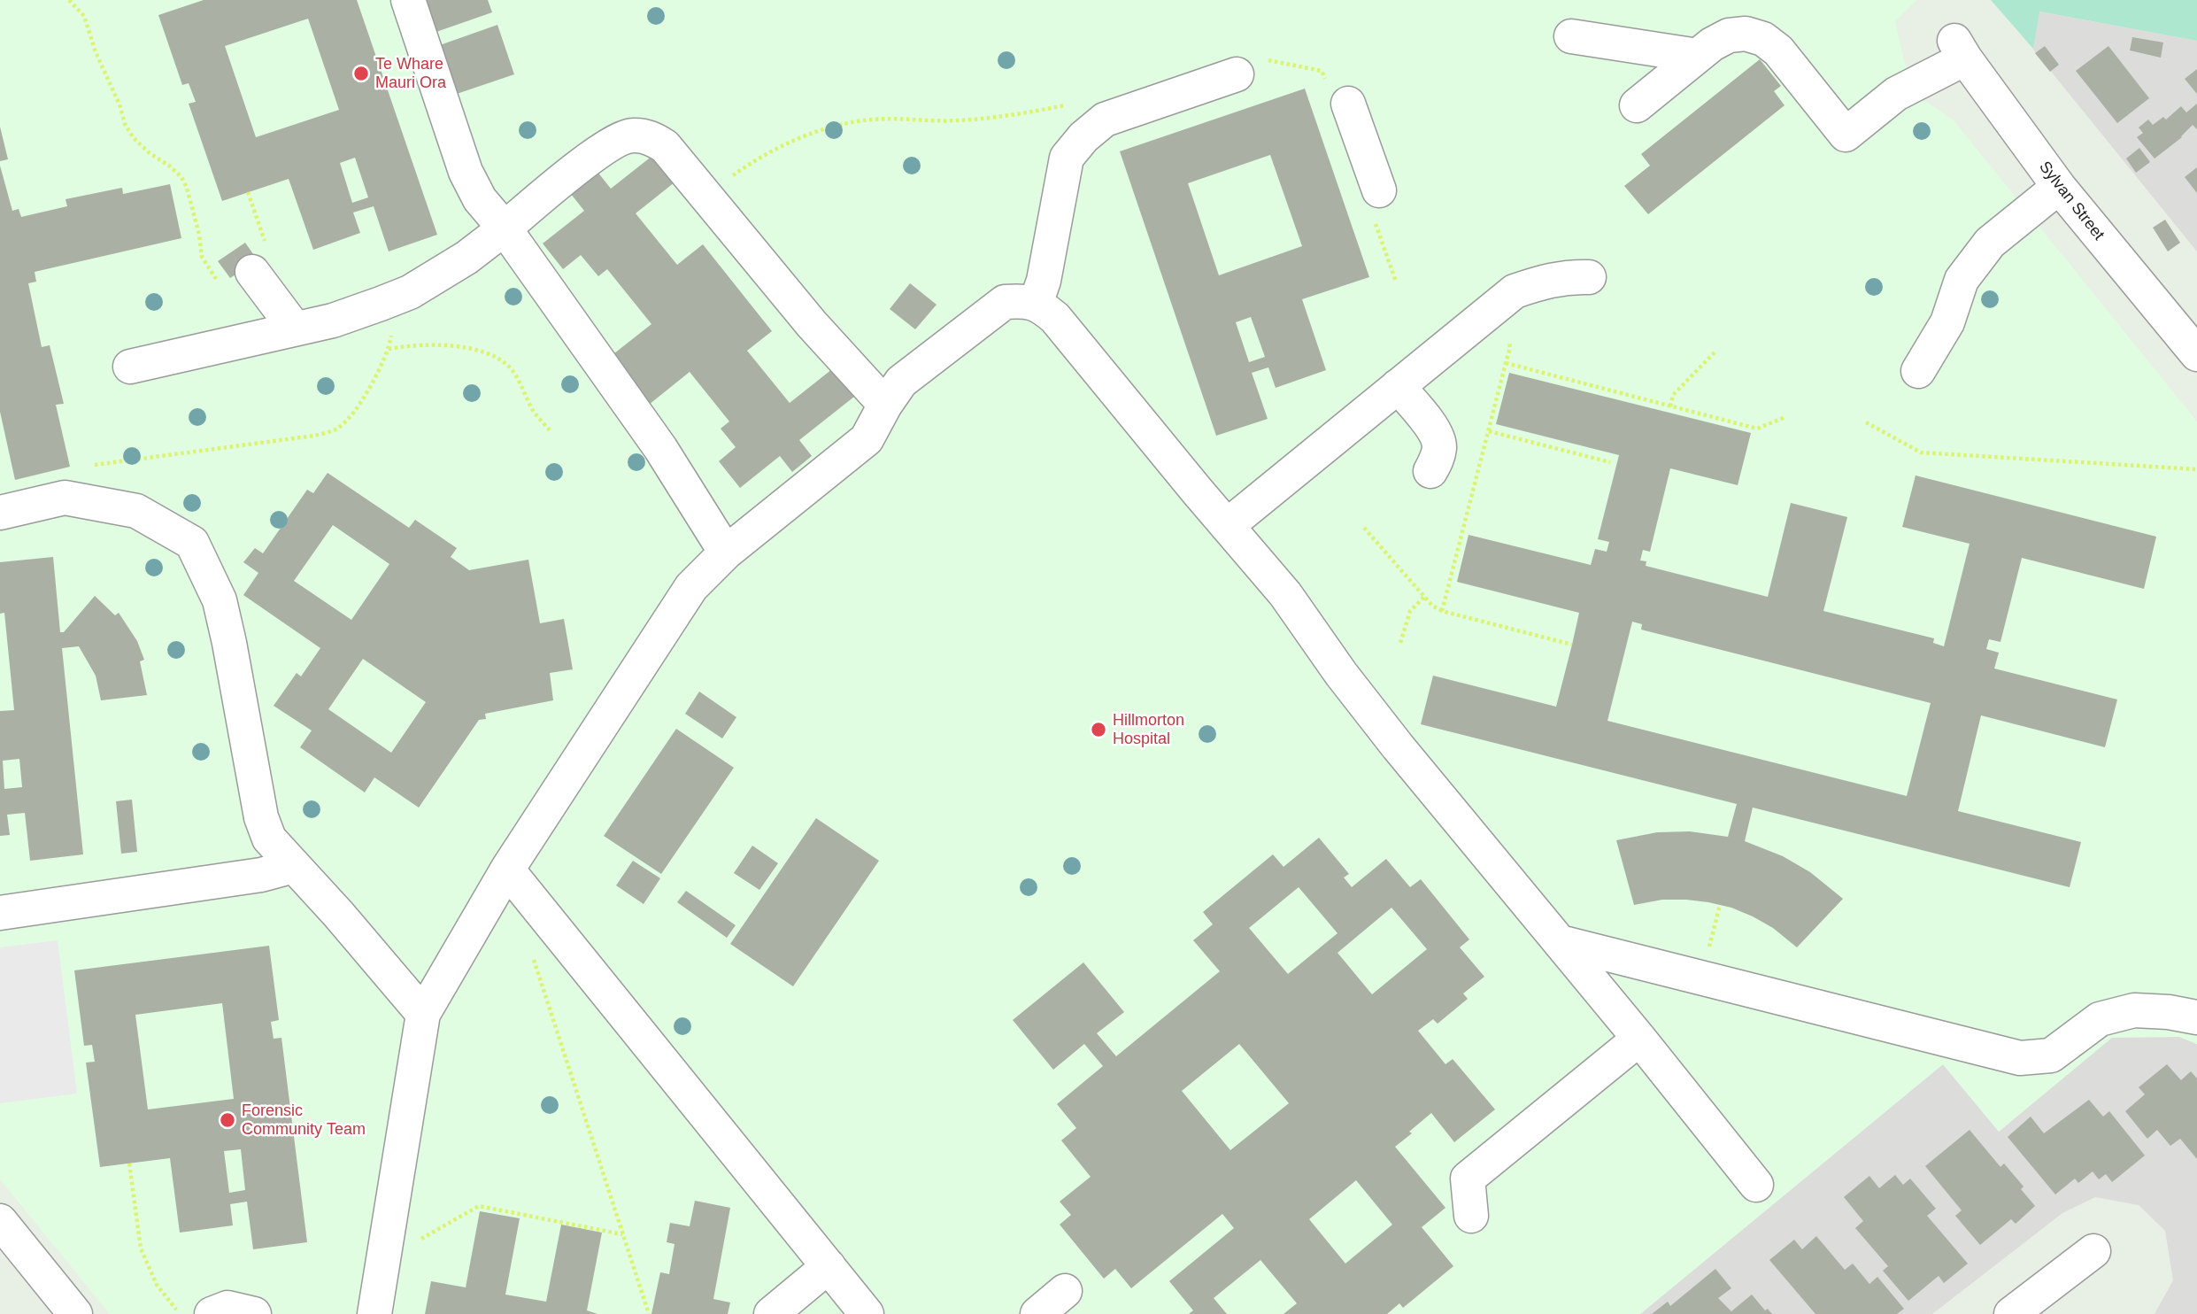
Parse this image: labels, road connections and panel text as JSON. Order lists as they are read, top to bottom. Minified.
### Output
{"streets":{"street":["Sylvan Street"]},"places":["Te Whare Mauri Ora","Hillmorton Hospital","Forensic Community Team"]}
